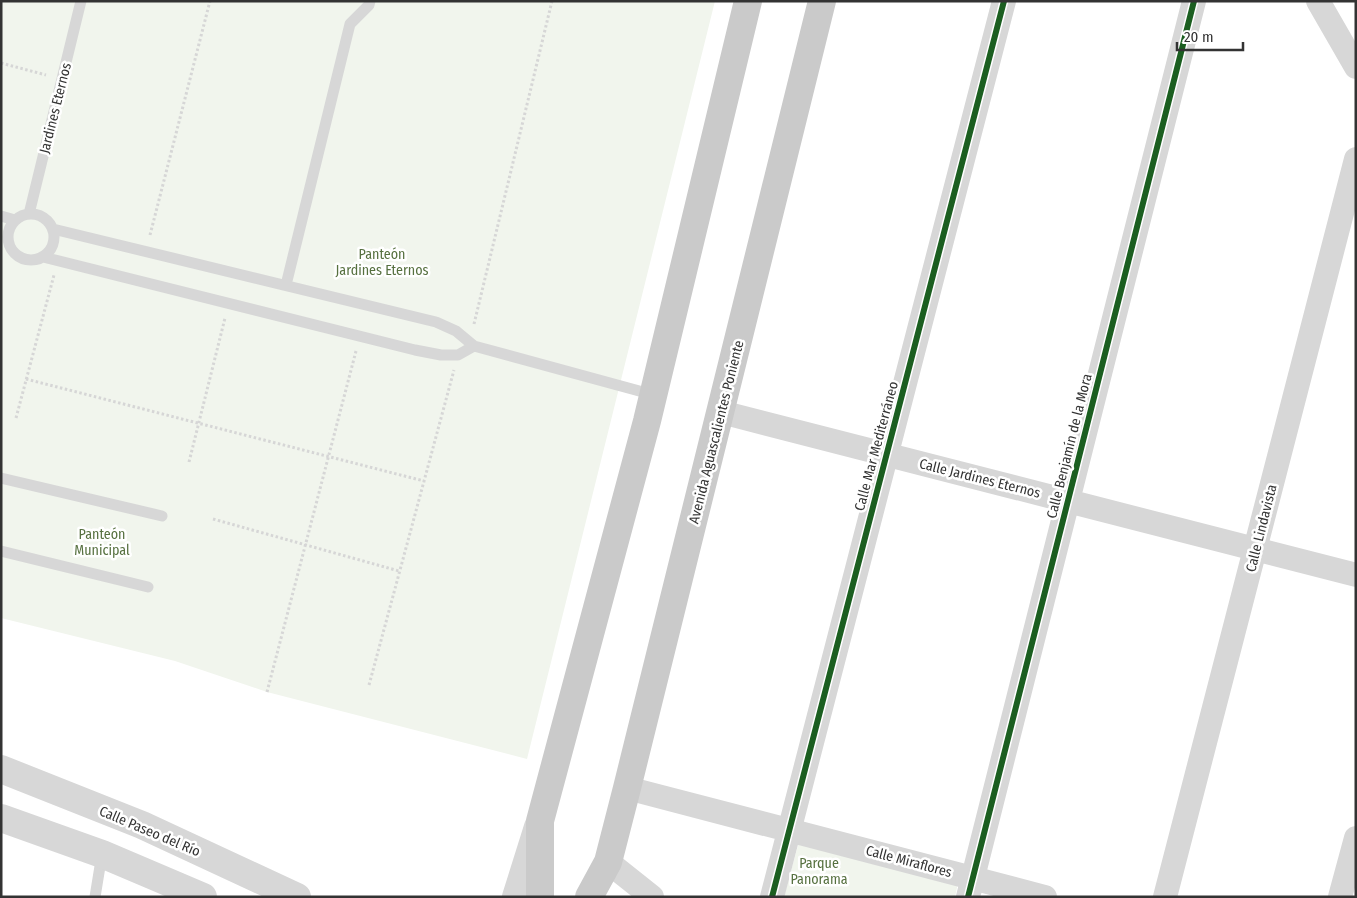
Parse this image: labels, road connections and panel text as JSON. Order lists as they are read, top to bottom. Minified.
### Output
{"streets":{"main road":["Avenida Aguascalientes Poniente"],"street":["Calle Mar Mediterráneo","Calle Benjamín de la Mora","Calle Jardines Eternos","Calle Lindavista","Calle Paseo del Río","Calle Miraflores"],"lane":["Jardines Eternos"]},"crossings":[["Avenida Aguascalientes Poniente","Calle Jardines Eternos"],["Avenida Aguascalientes Poniente","Calle Miraflores"],["Calle Mar Mediterráneo","Calle Jardines Eternos"],["Calle Mar Mediterráneo","Calle Miraflores"],["Calle Benjamín de la Mora","Calle Jardines Eternos"],["Calle Benjamín de la Mora","Calle Miraflores"],["Calle Jardines Eternos","Calle Lindavista"]],"parks":["Panteón Jardines Eternos","Panteón Municipal","Parque Panorama"],"scale_bar":"20 m"}
